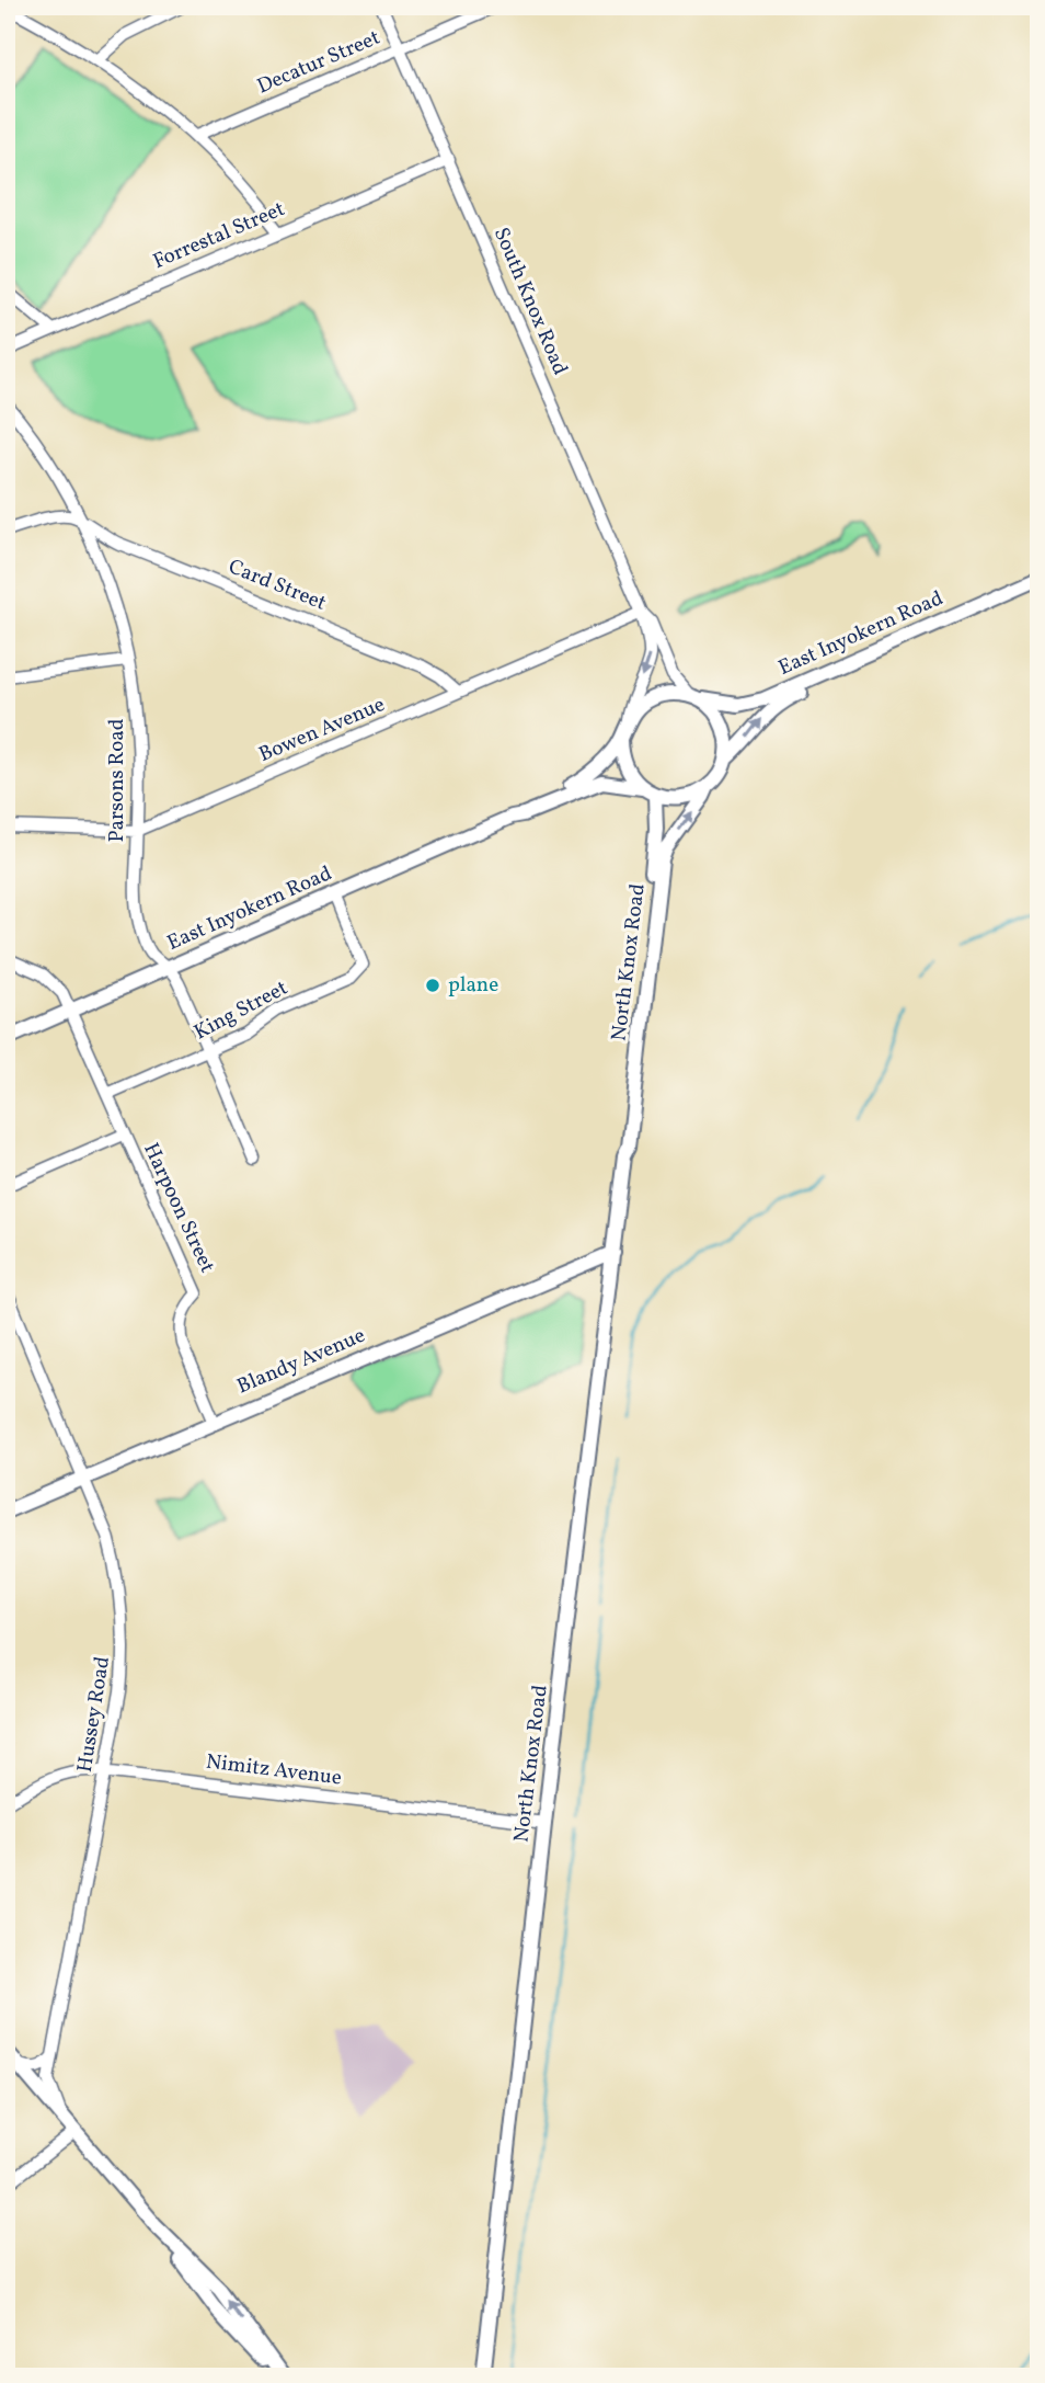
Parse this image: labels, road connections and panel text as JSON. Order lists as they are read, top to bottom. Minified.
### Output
{"streets":{"street":["Decatur Street","Forrestal Street","South Knox Road","Card Street","East Inyokern Road","Bowen Avenue","Parsons Road","North Knox Road","King Street","Harpoon Street","Blandy Avenue","Hussey Road","Nimitz Avenue"]},"crossings":[["Decatur Street","South Knox Road"],["Forrestal Street","South Knox Road"],["South Knox Road","East Inyokern Road"],["South Knox Road","Bowen Avenue"],["South Knox Road","North Knox Road"],["Card Street","Bowen Avenue"],["Card Street","Parsons Road"],["East Inyokern Road","Parsons Road"],["East Inyokern Road","North Knox Road"],["East Inyokern Road","King Street"],["East Inyokern Road","Harpoon Street"],["Bowen Avenue","Parsons Road"],["Parsons Road","King Street"],["North Knox Road","Blandy Avenue"],["North Knox Road","Nimitz Avenue"],["King Street","Harpoon Street"],["Harpoon Street","Blandy Avenue"],["Blandy Avenue","Hussey Road"],["Hussey Road","Nimitz Avenue"]],"places":["plane"]}
